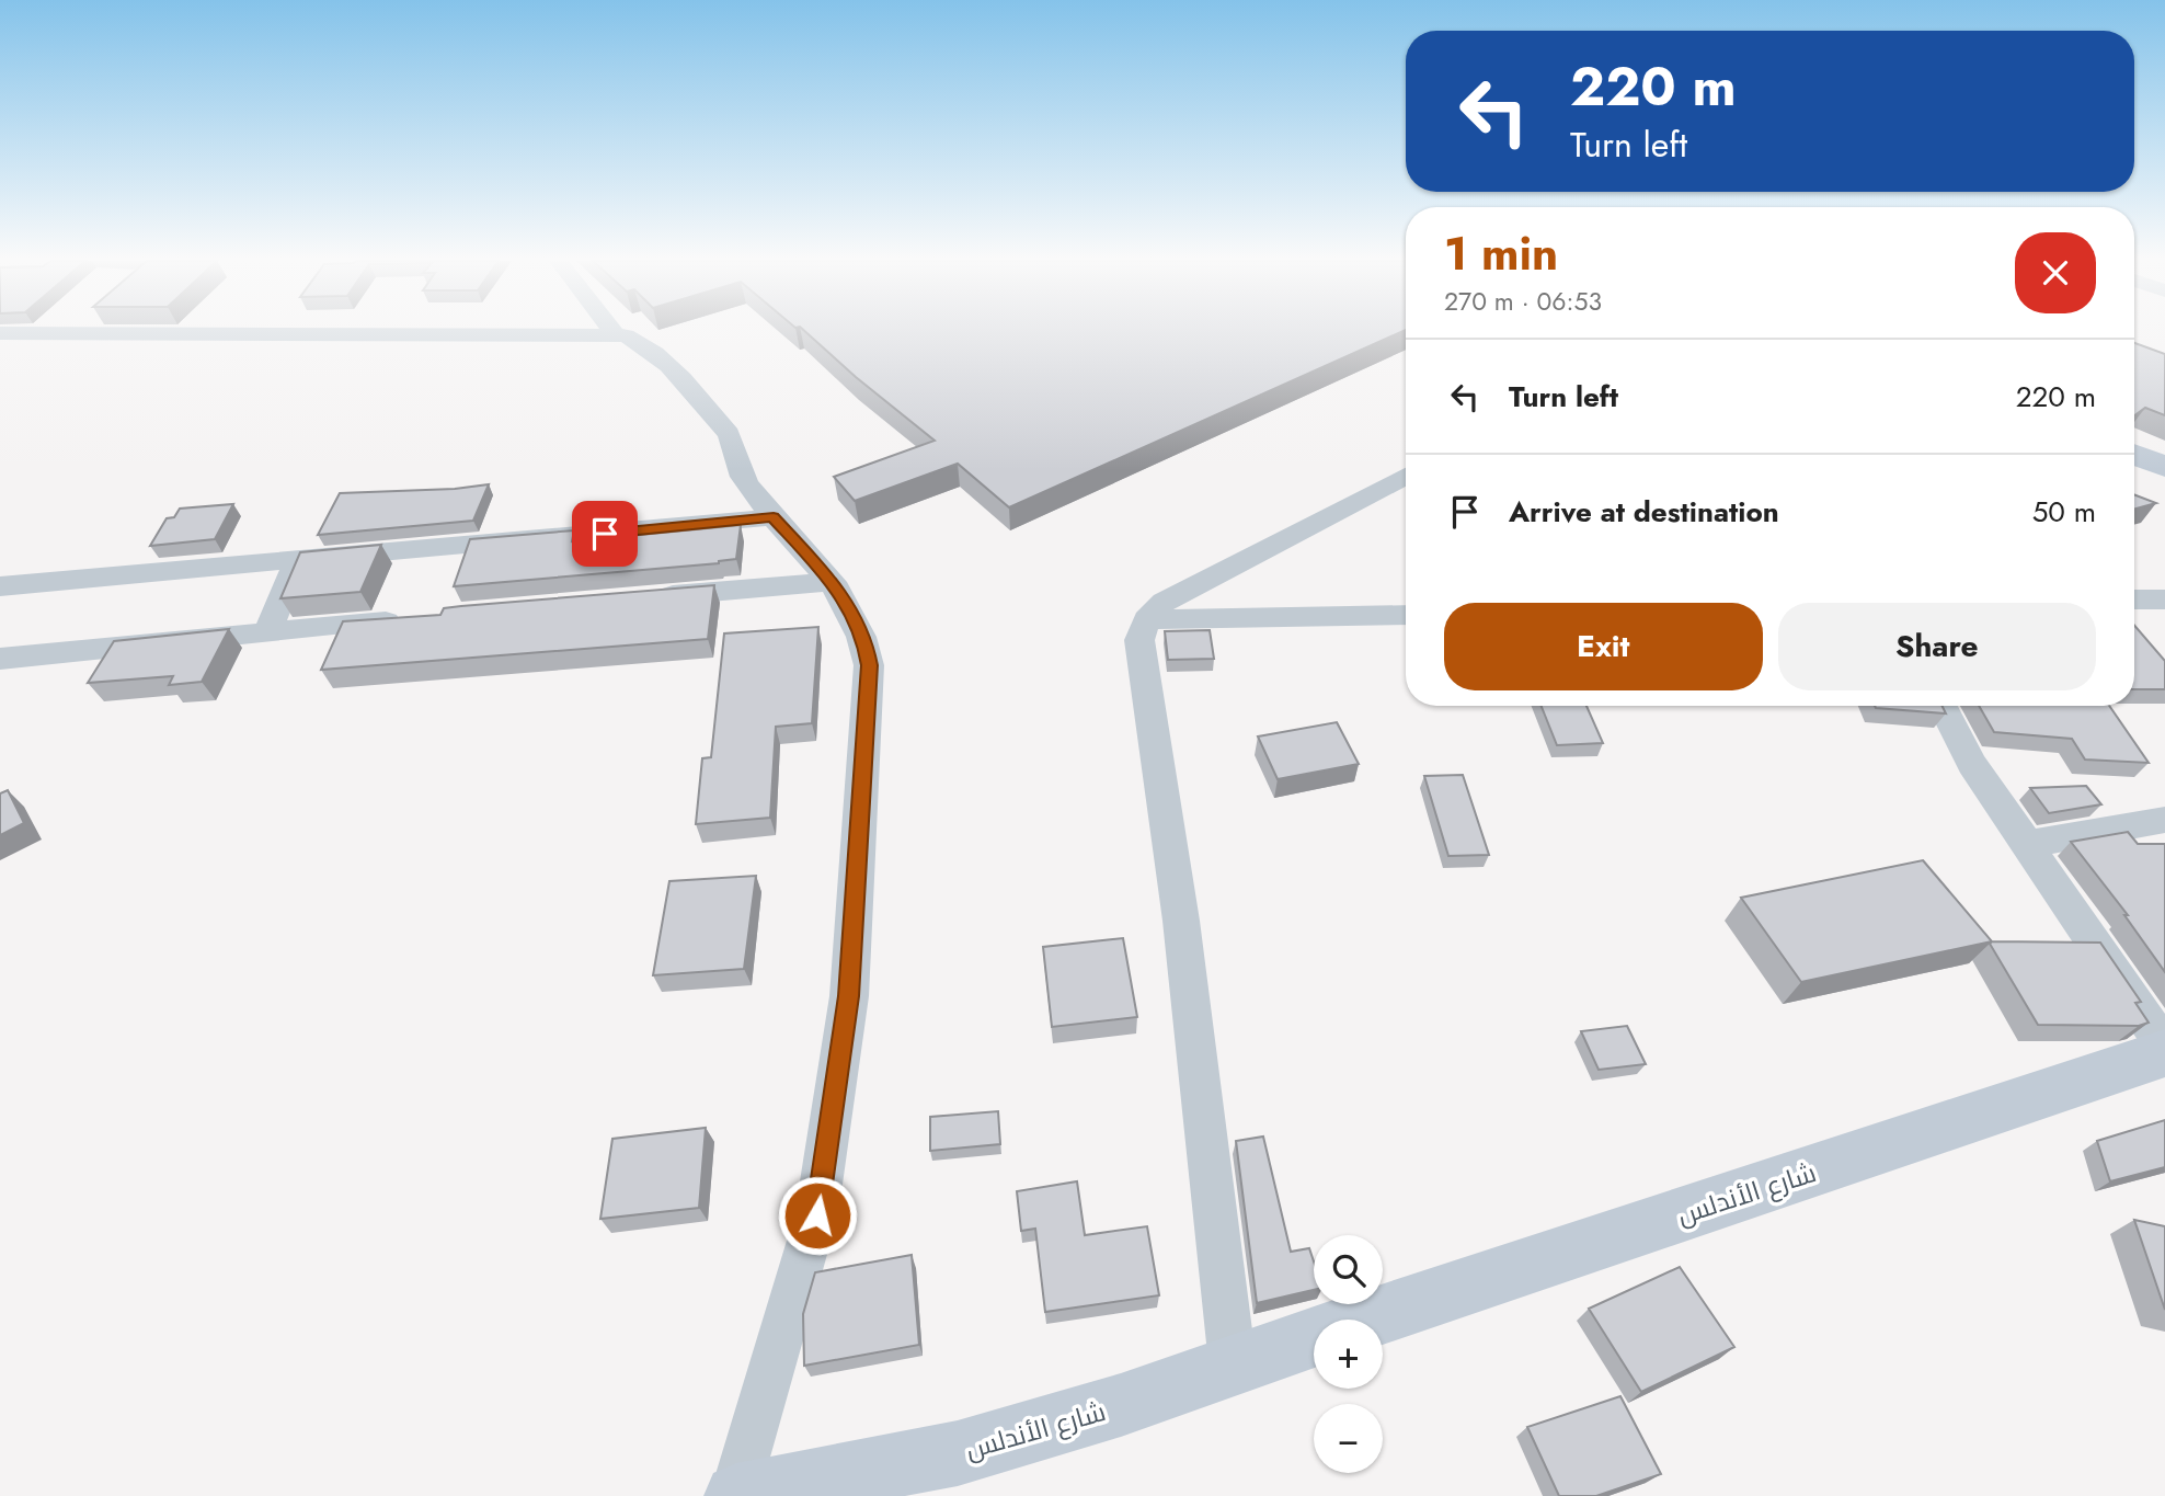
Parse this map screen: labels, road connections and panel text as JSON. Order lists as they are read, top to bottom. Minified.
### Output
{"streets":{"main road":["شارع الأندلس"]},"page":{"turn":["220 m","Turn left"],"heading":["1 min","270 m · 06:53"],"list":[{"name":"Turn left","value":"220 m"},{"name":"Arrive at destination","value":"50 m"}],"buttons":["Exit","Share"],"map_buttons":["+","−"]}}
